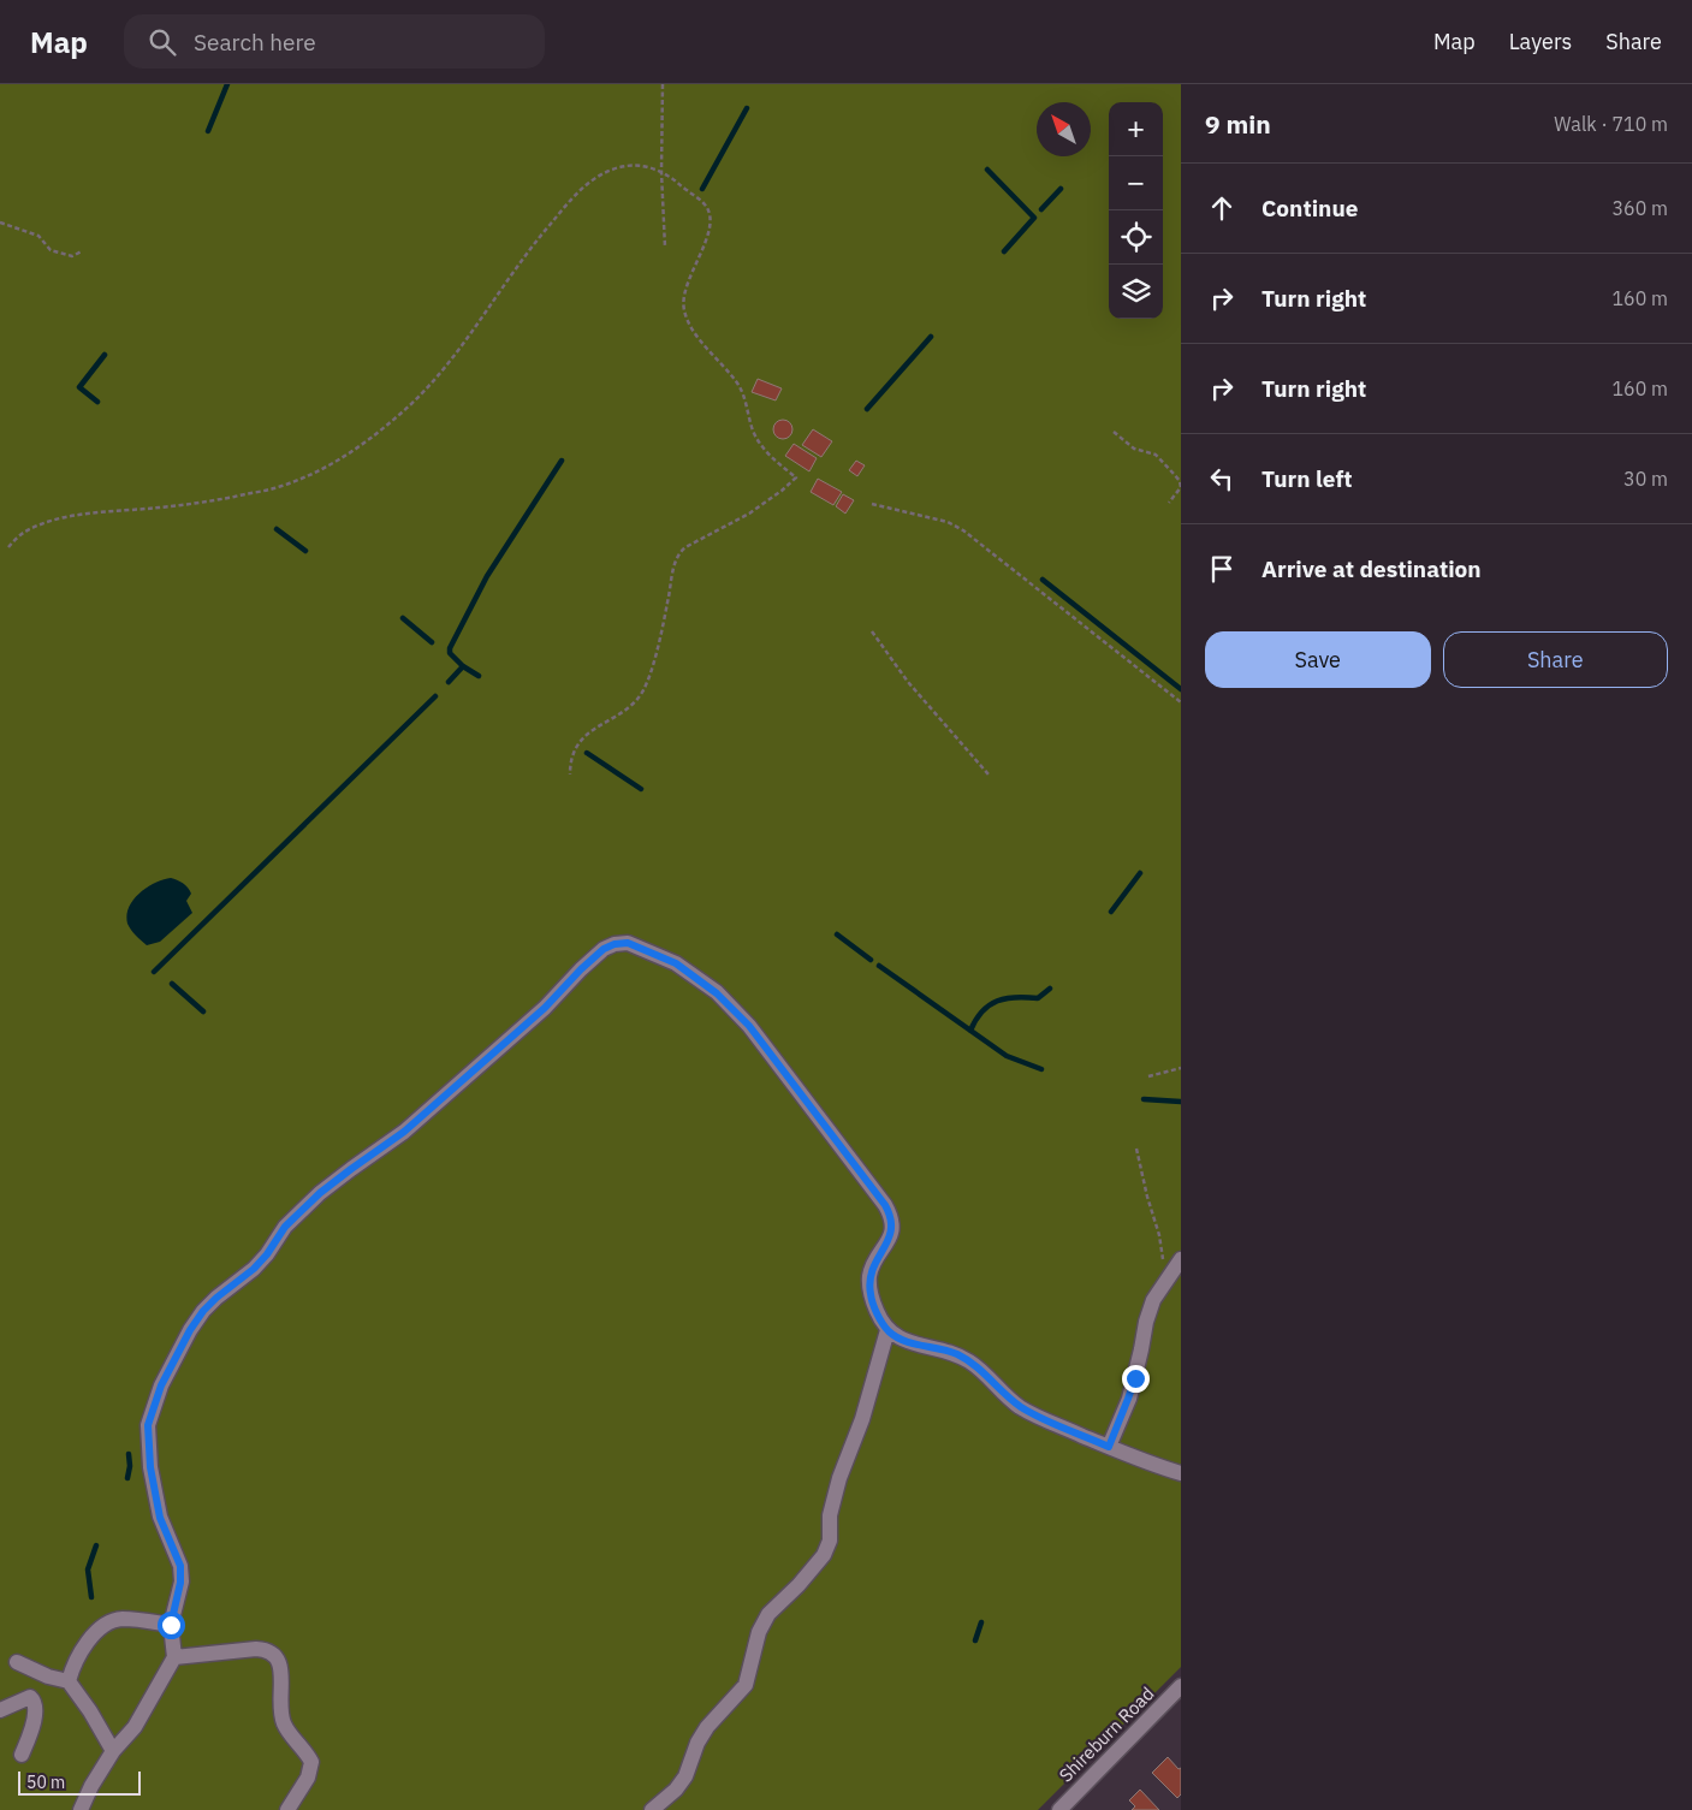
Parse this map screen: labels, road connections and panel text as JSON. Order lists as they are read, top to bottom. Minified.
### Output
{"streets":{"street":["Shireburn Road"]},"scale_bar":"50 m","north":"top left","page":{"header":"Map","search":"Search here","nav":["Map","Layers","Share"],"heading":["9 min","Walk · 710 m"],"map_buttons":["+","−"],"list":[["Continue","360 m"],["Turn right","160 m"],["Turn right","160 m"],["Turn left","30 m"],"Arrive at destination"],"buttons":["Save","Share"],"scale":"50 m"}}
